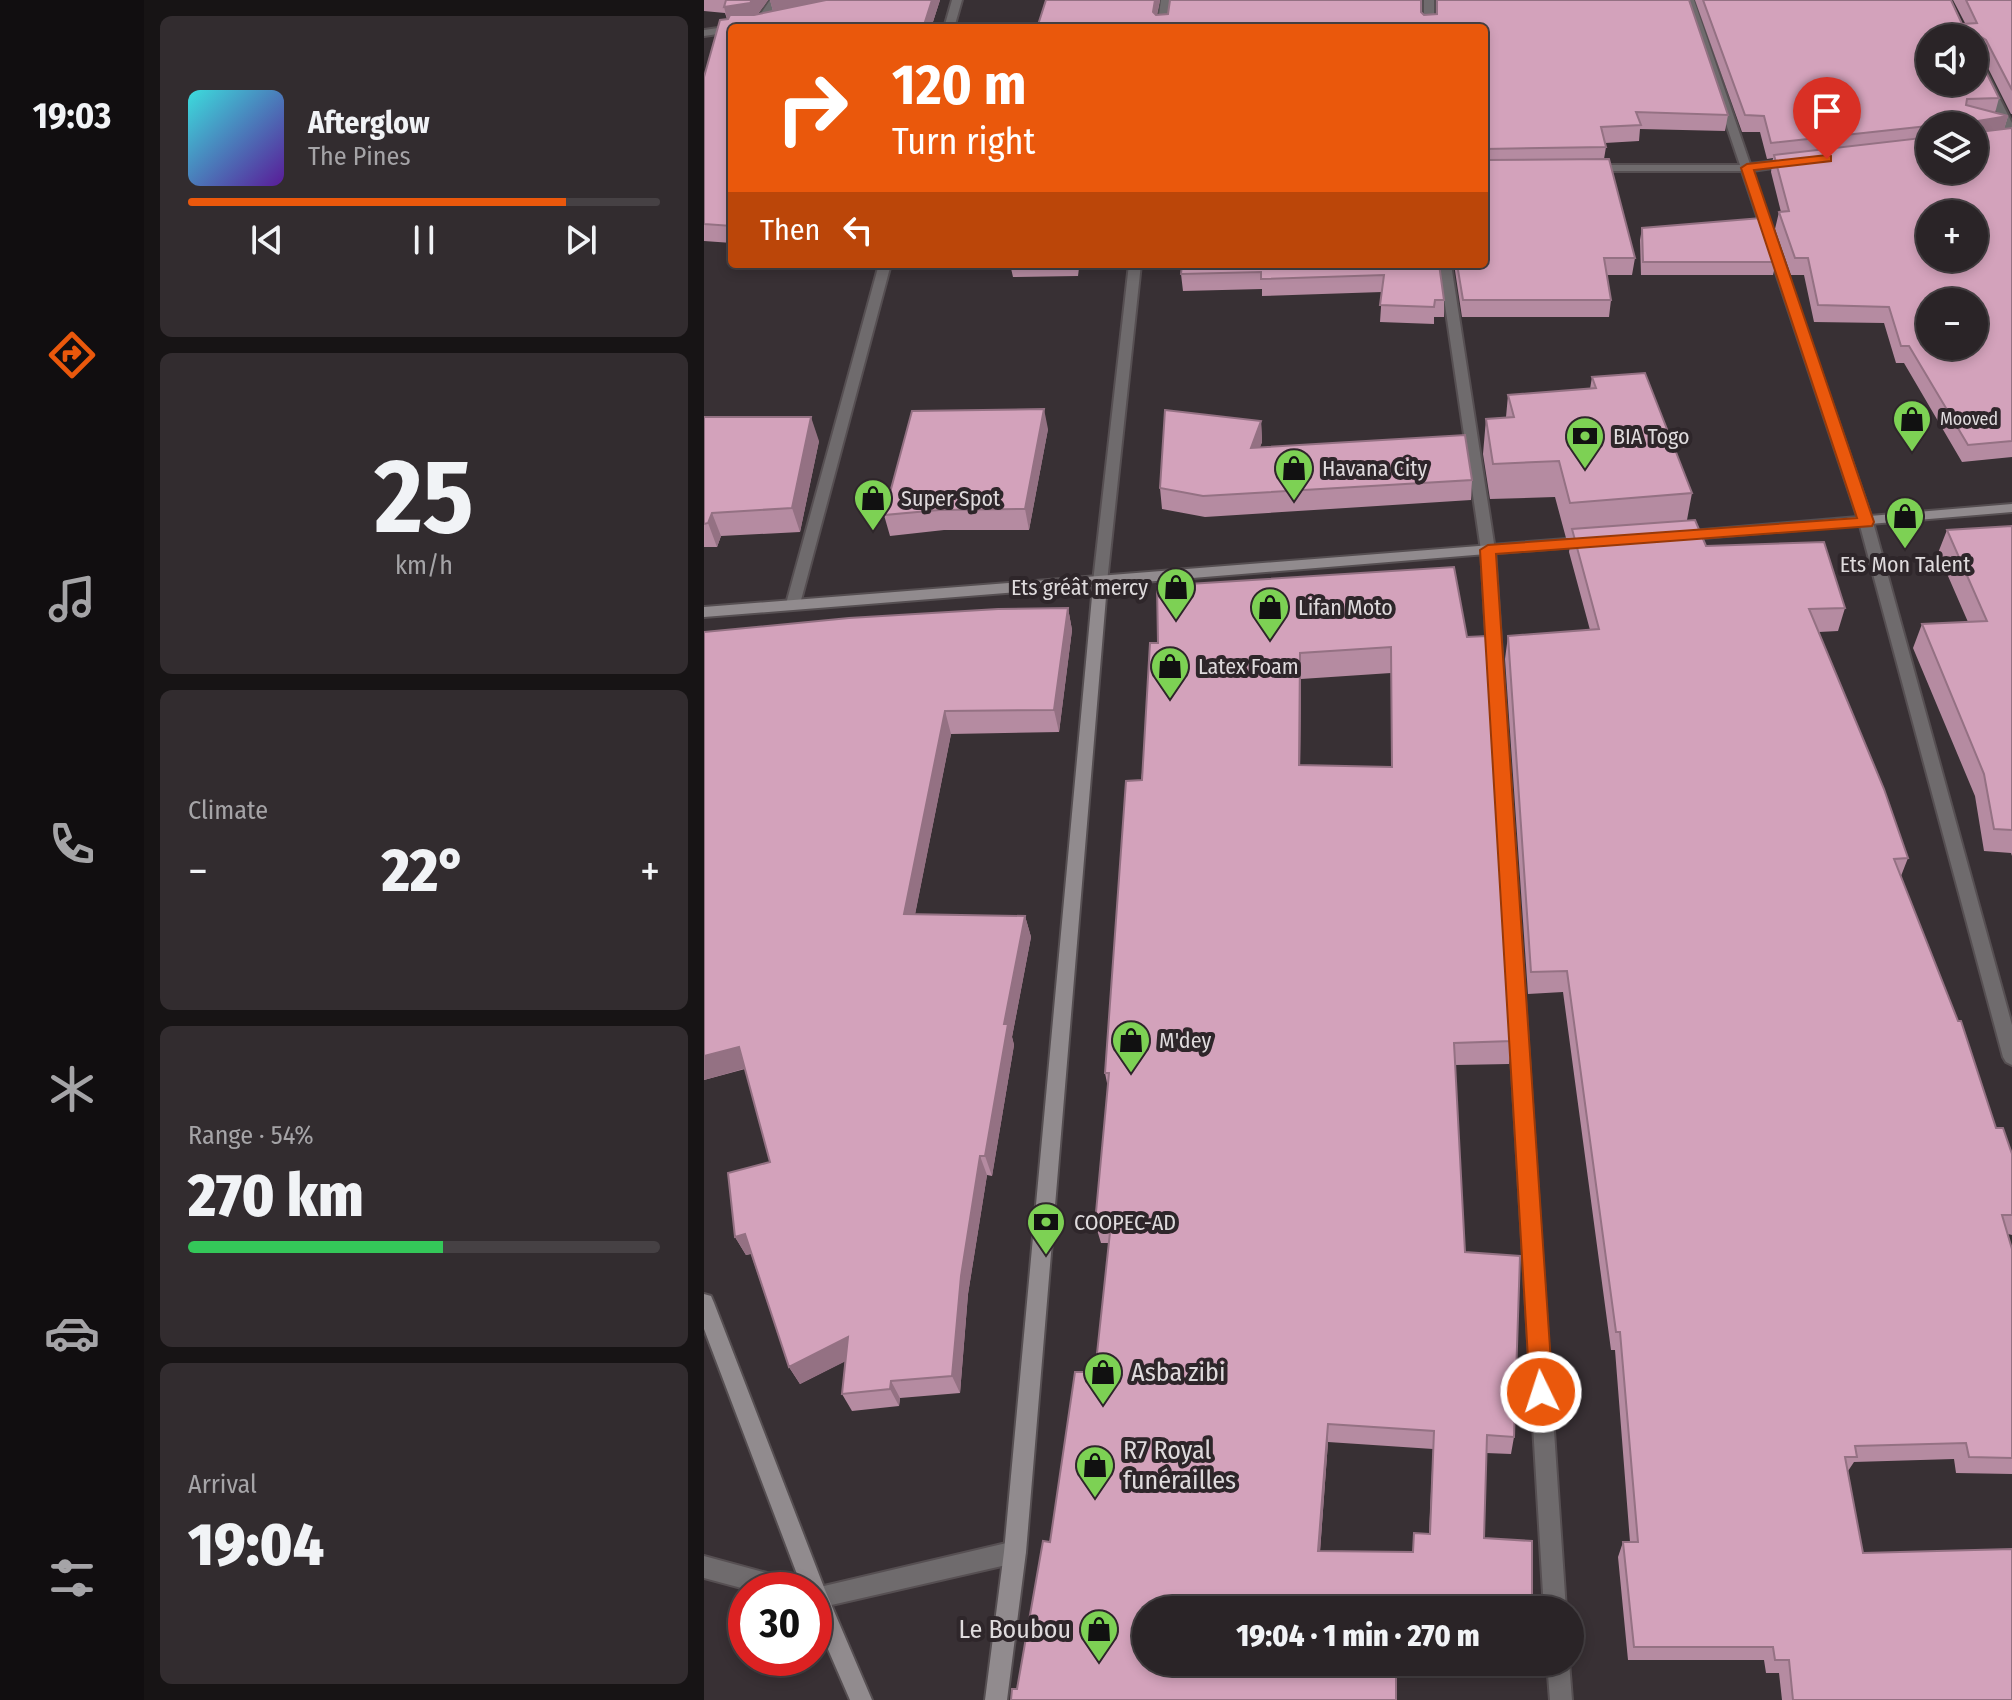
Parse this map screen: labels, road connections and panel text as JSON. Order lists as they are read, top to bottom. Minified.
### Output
{"places":{"shop":["Mooved","Havana City","Super Spot","Ets Mon Talent","Ets gréât mercy","Lifan Moto","Latex Foam","M'dey","Asba zibi","R7 Royal funérailles","Le Boubou"],"bank":["BIA Togo","COOPEC-AD"]},"page":{"tabs":"19:03","map_buttons":["+","−"],"turn":["120 m","Turn right"],"song":["Afterglow","The Pines"],"then":"Then","tile":[["25","km/h"],"Climate",["Range · 54%","270 km"],["Arrival","19:04"]],"heat":["−","22°","+"],"limit":"30","trip":"19:04 · 1 min · 270 m"}}
